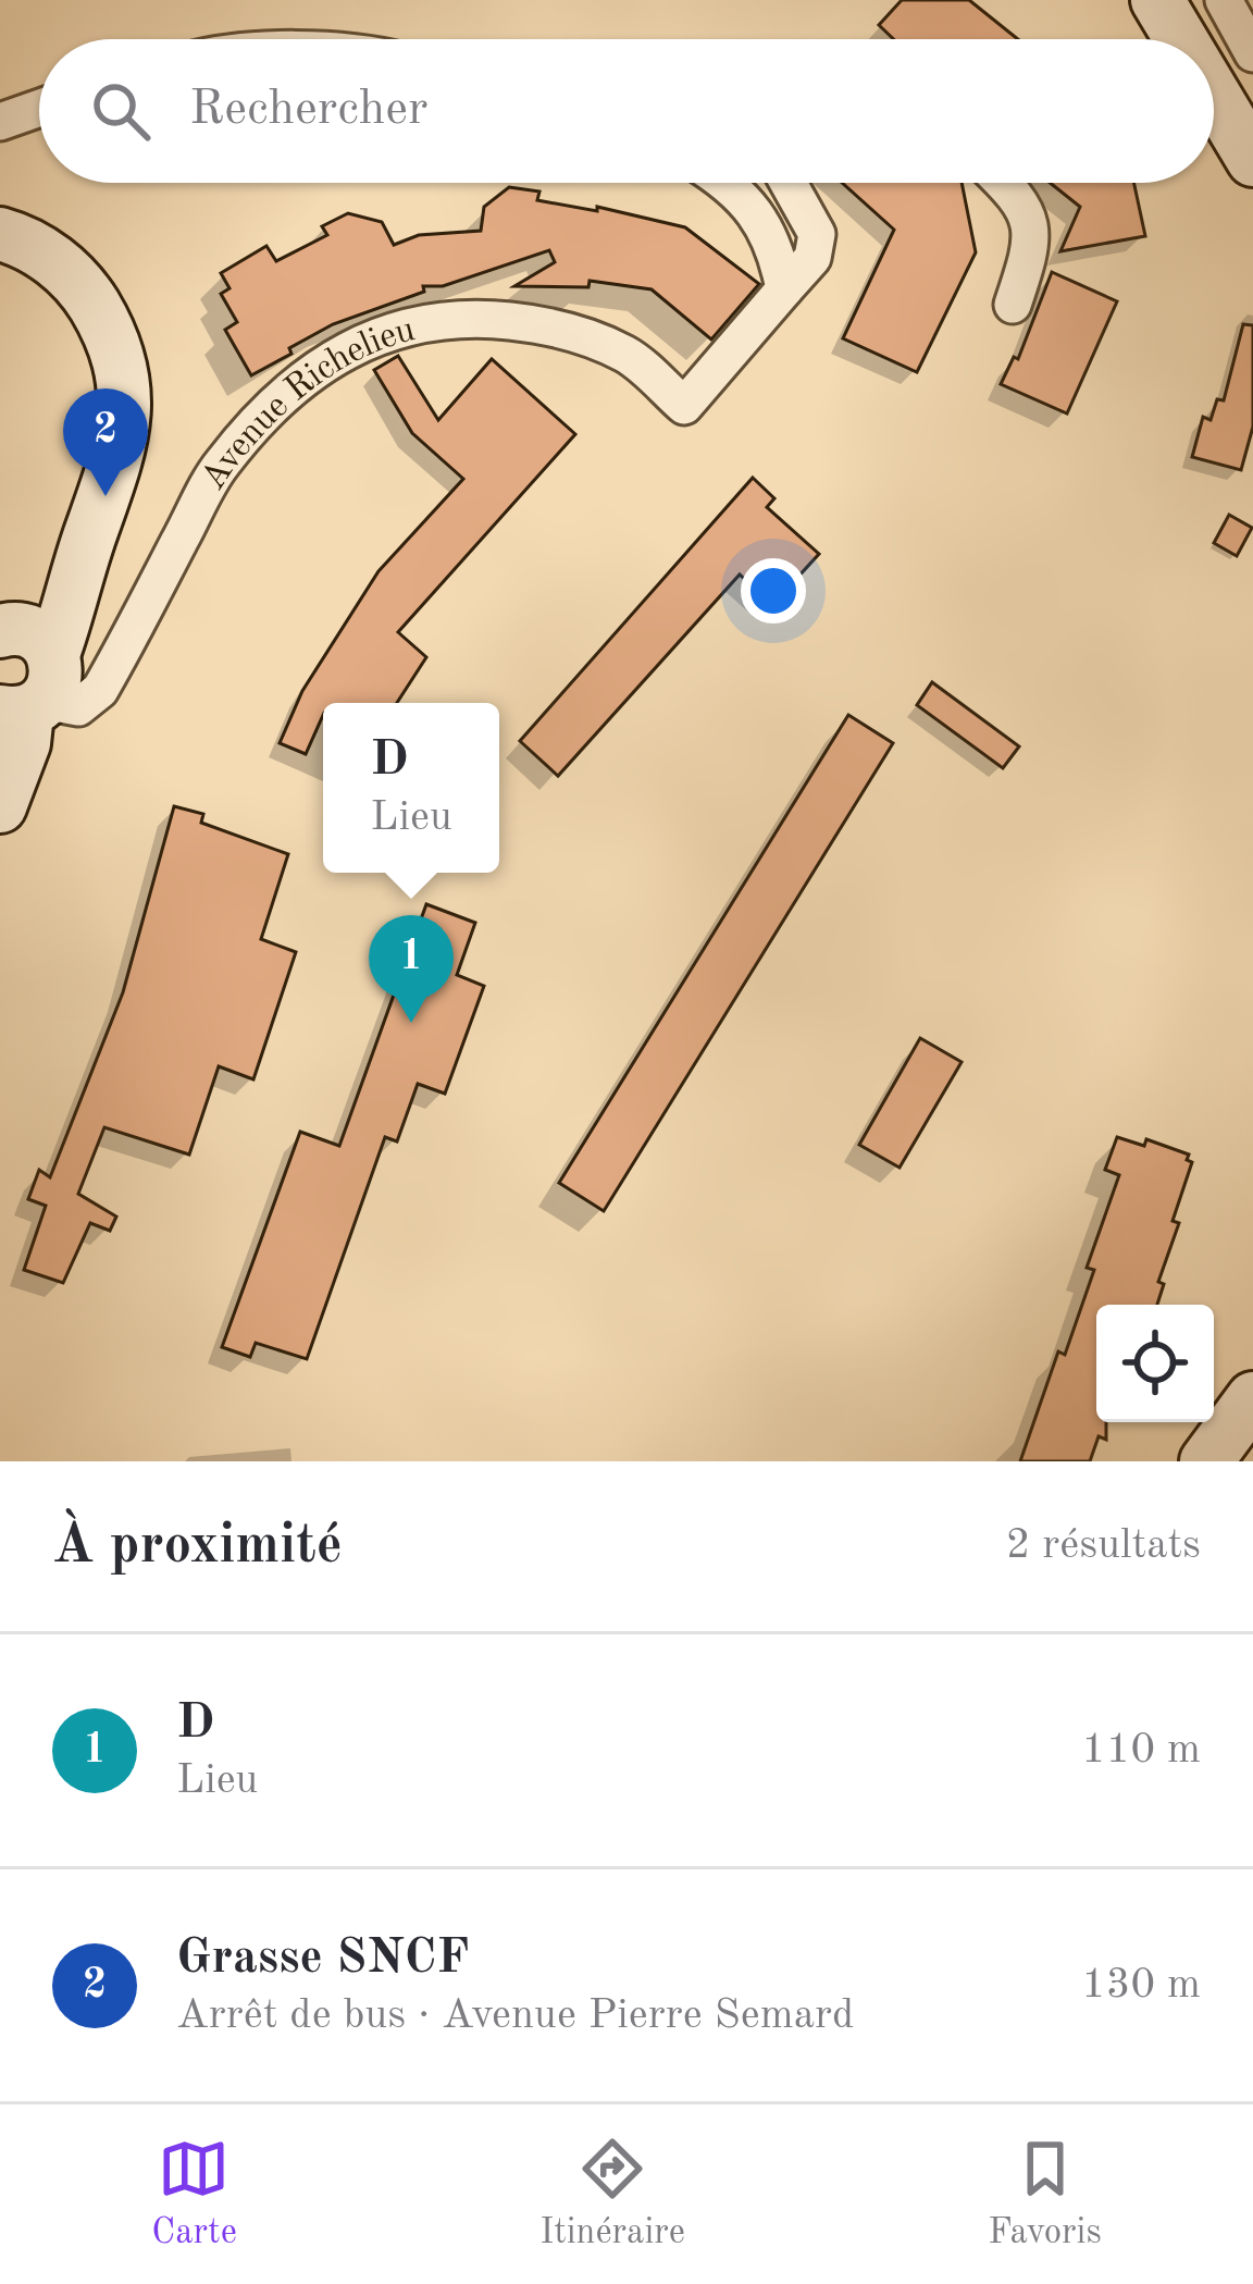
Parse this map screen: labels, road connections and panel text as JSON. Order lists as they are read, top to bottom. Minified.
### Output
{"streets":{"street":["Avenue Richelieu"]},"page":{"search":"Rechercher","pins":["2","1"],"popup":["D","Lieu"],"heading":["À proximité","2 résultats"],"list":[{"mark":"1","name":"D","note":"Lieu","value":"110 m"},{"mark":"2","name":"Grasse SNCF","note":"Arrêt de bus · Avenue Pierre Semard","value":"130 m"}],"nav":["Carte","Itinéraire","Favoris"]}}
